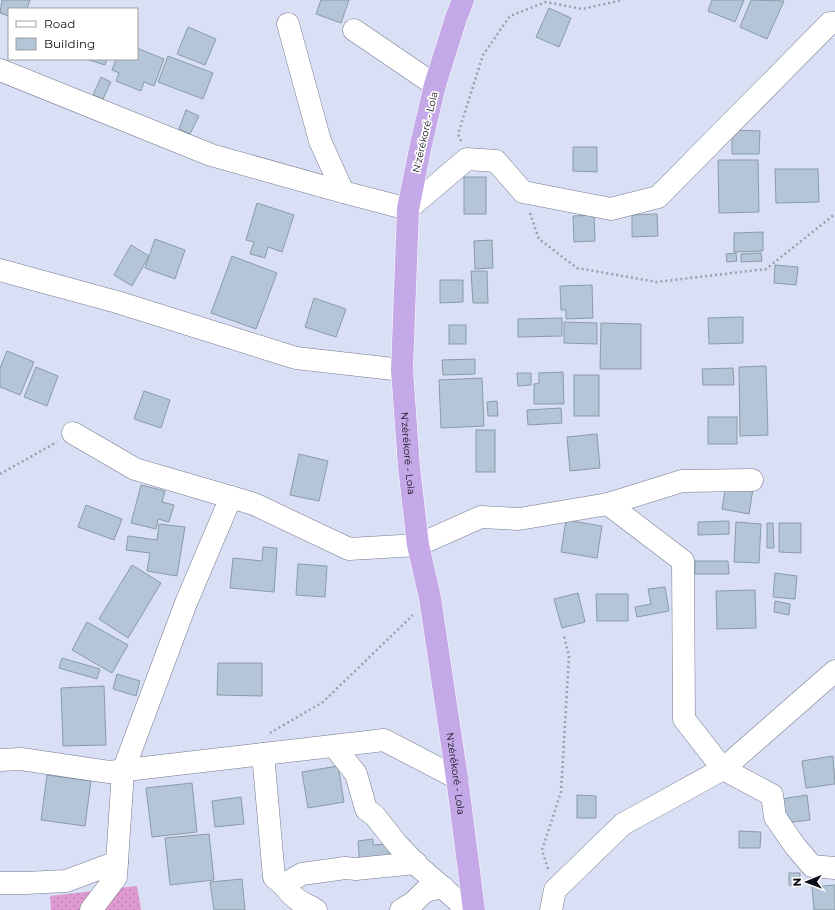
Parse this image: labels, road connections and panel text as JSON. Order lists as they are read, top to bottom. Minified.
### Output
{"streets":{"highway":["N'zérékoré - Lola"]},"legend":["Road","Building"],"north":"left"}
